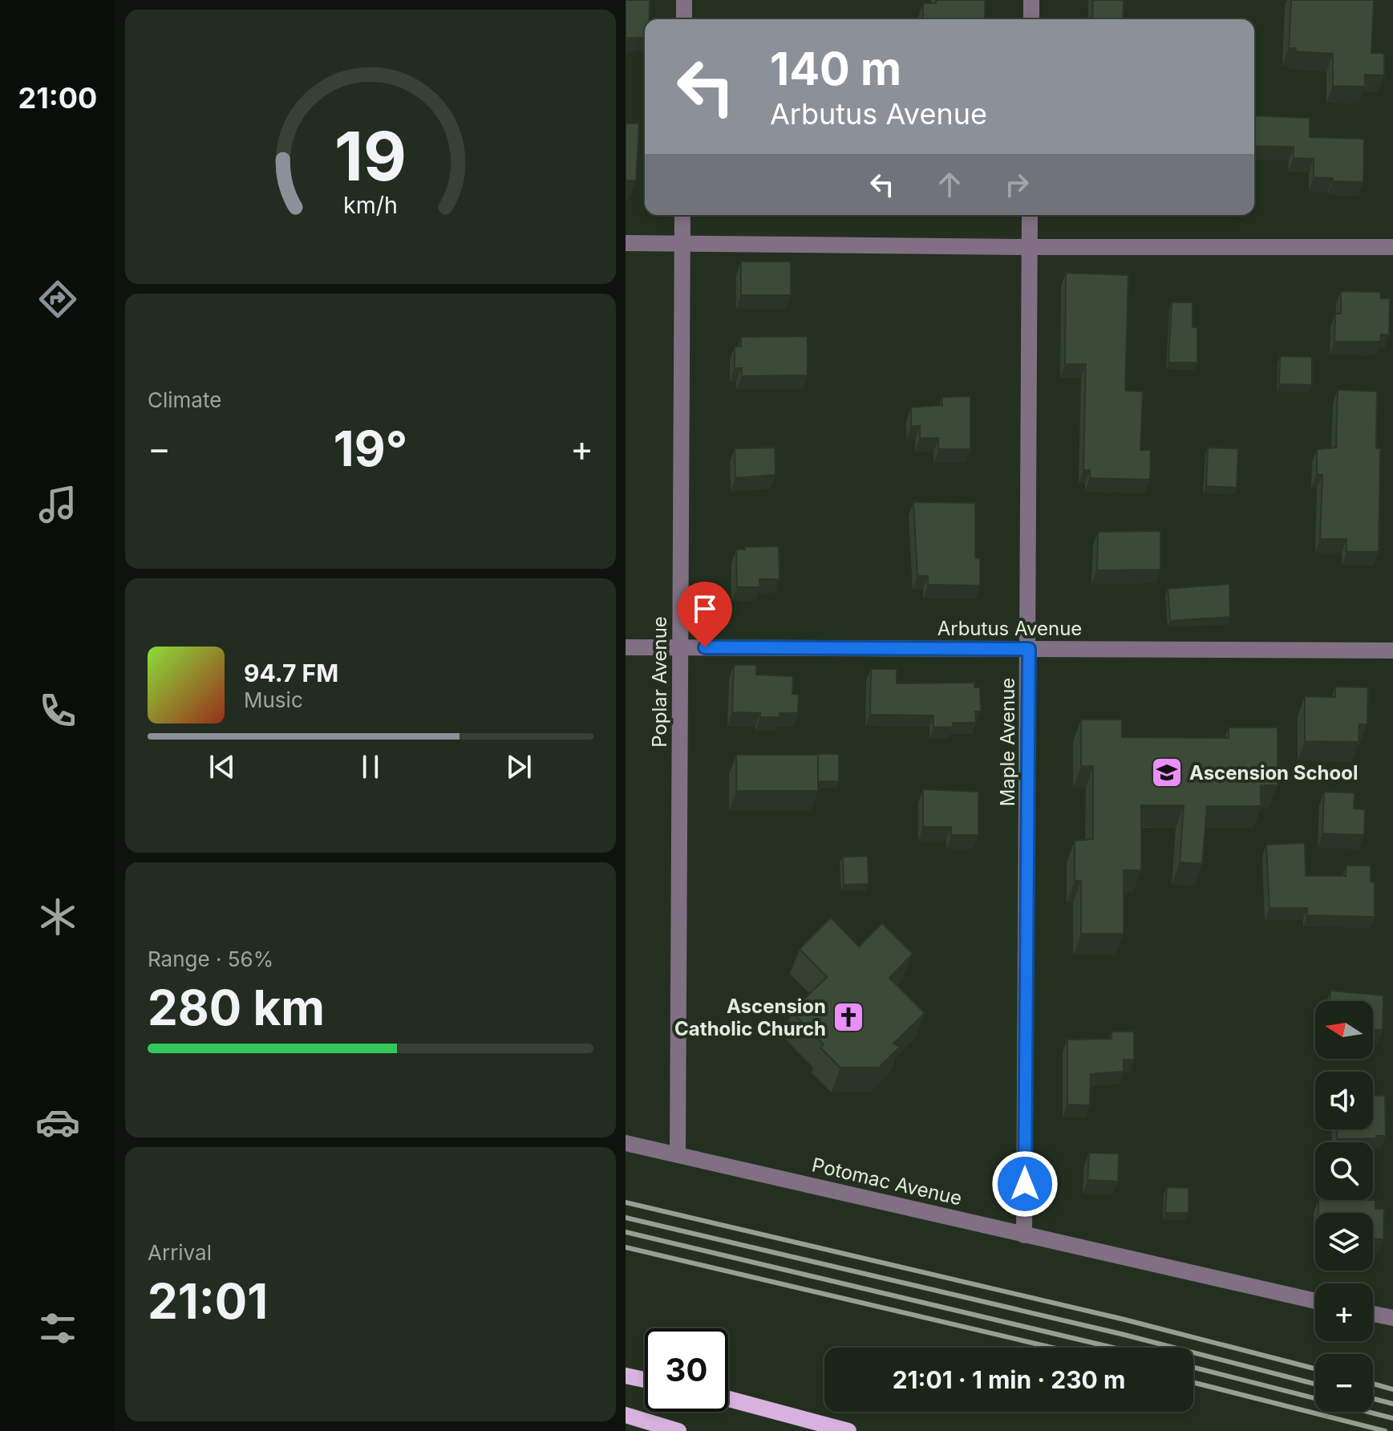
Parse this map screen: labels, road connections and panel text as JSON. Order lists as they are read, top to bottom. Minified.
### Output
{"streets":{"street":["Arbutus Avenue","Poplar Avenue","Maple Avenue","Potomac Avenue"]},"crossings":[["Arbutus Avenue","Poplar Avenue"],["Arbutus Avenue","Maple Avenue"],["Poplar Avenue","Potomac Avenue"],["Maple Avenue","Potomac Avenue"]],"places":{"school or university":["Ascension School"],"church":["Ascension Catholic Church"]},"north":"left","page":{"tabs":"21:00","turn":["140 m","Arbutus Avenue"],"tile":["Climate",["Range · 56%","280 km"],["Arrival","21:01"]],"heat":["−","19°","+"],"song":["94.7 FM","Music"],"map_buttons":["+","−"],"limit":"30","trip":"21:01 · 1 min · 230 m","gauge":["19","km/h"]}}
